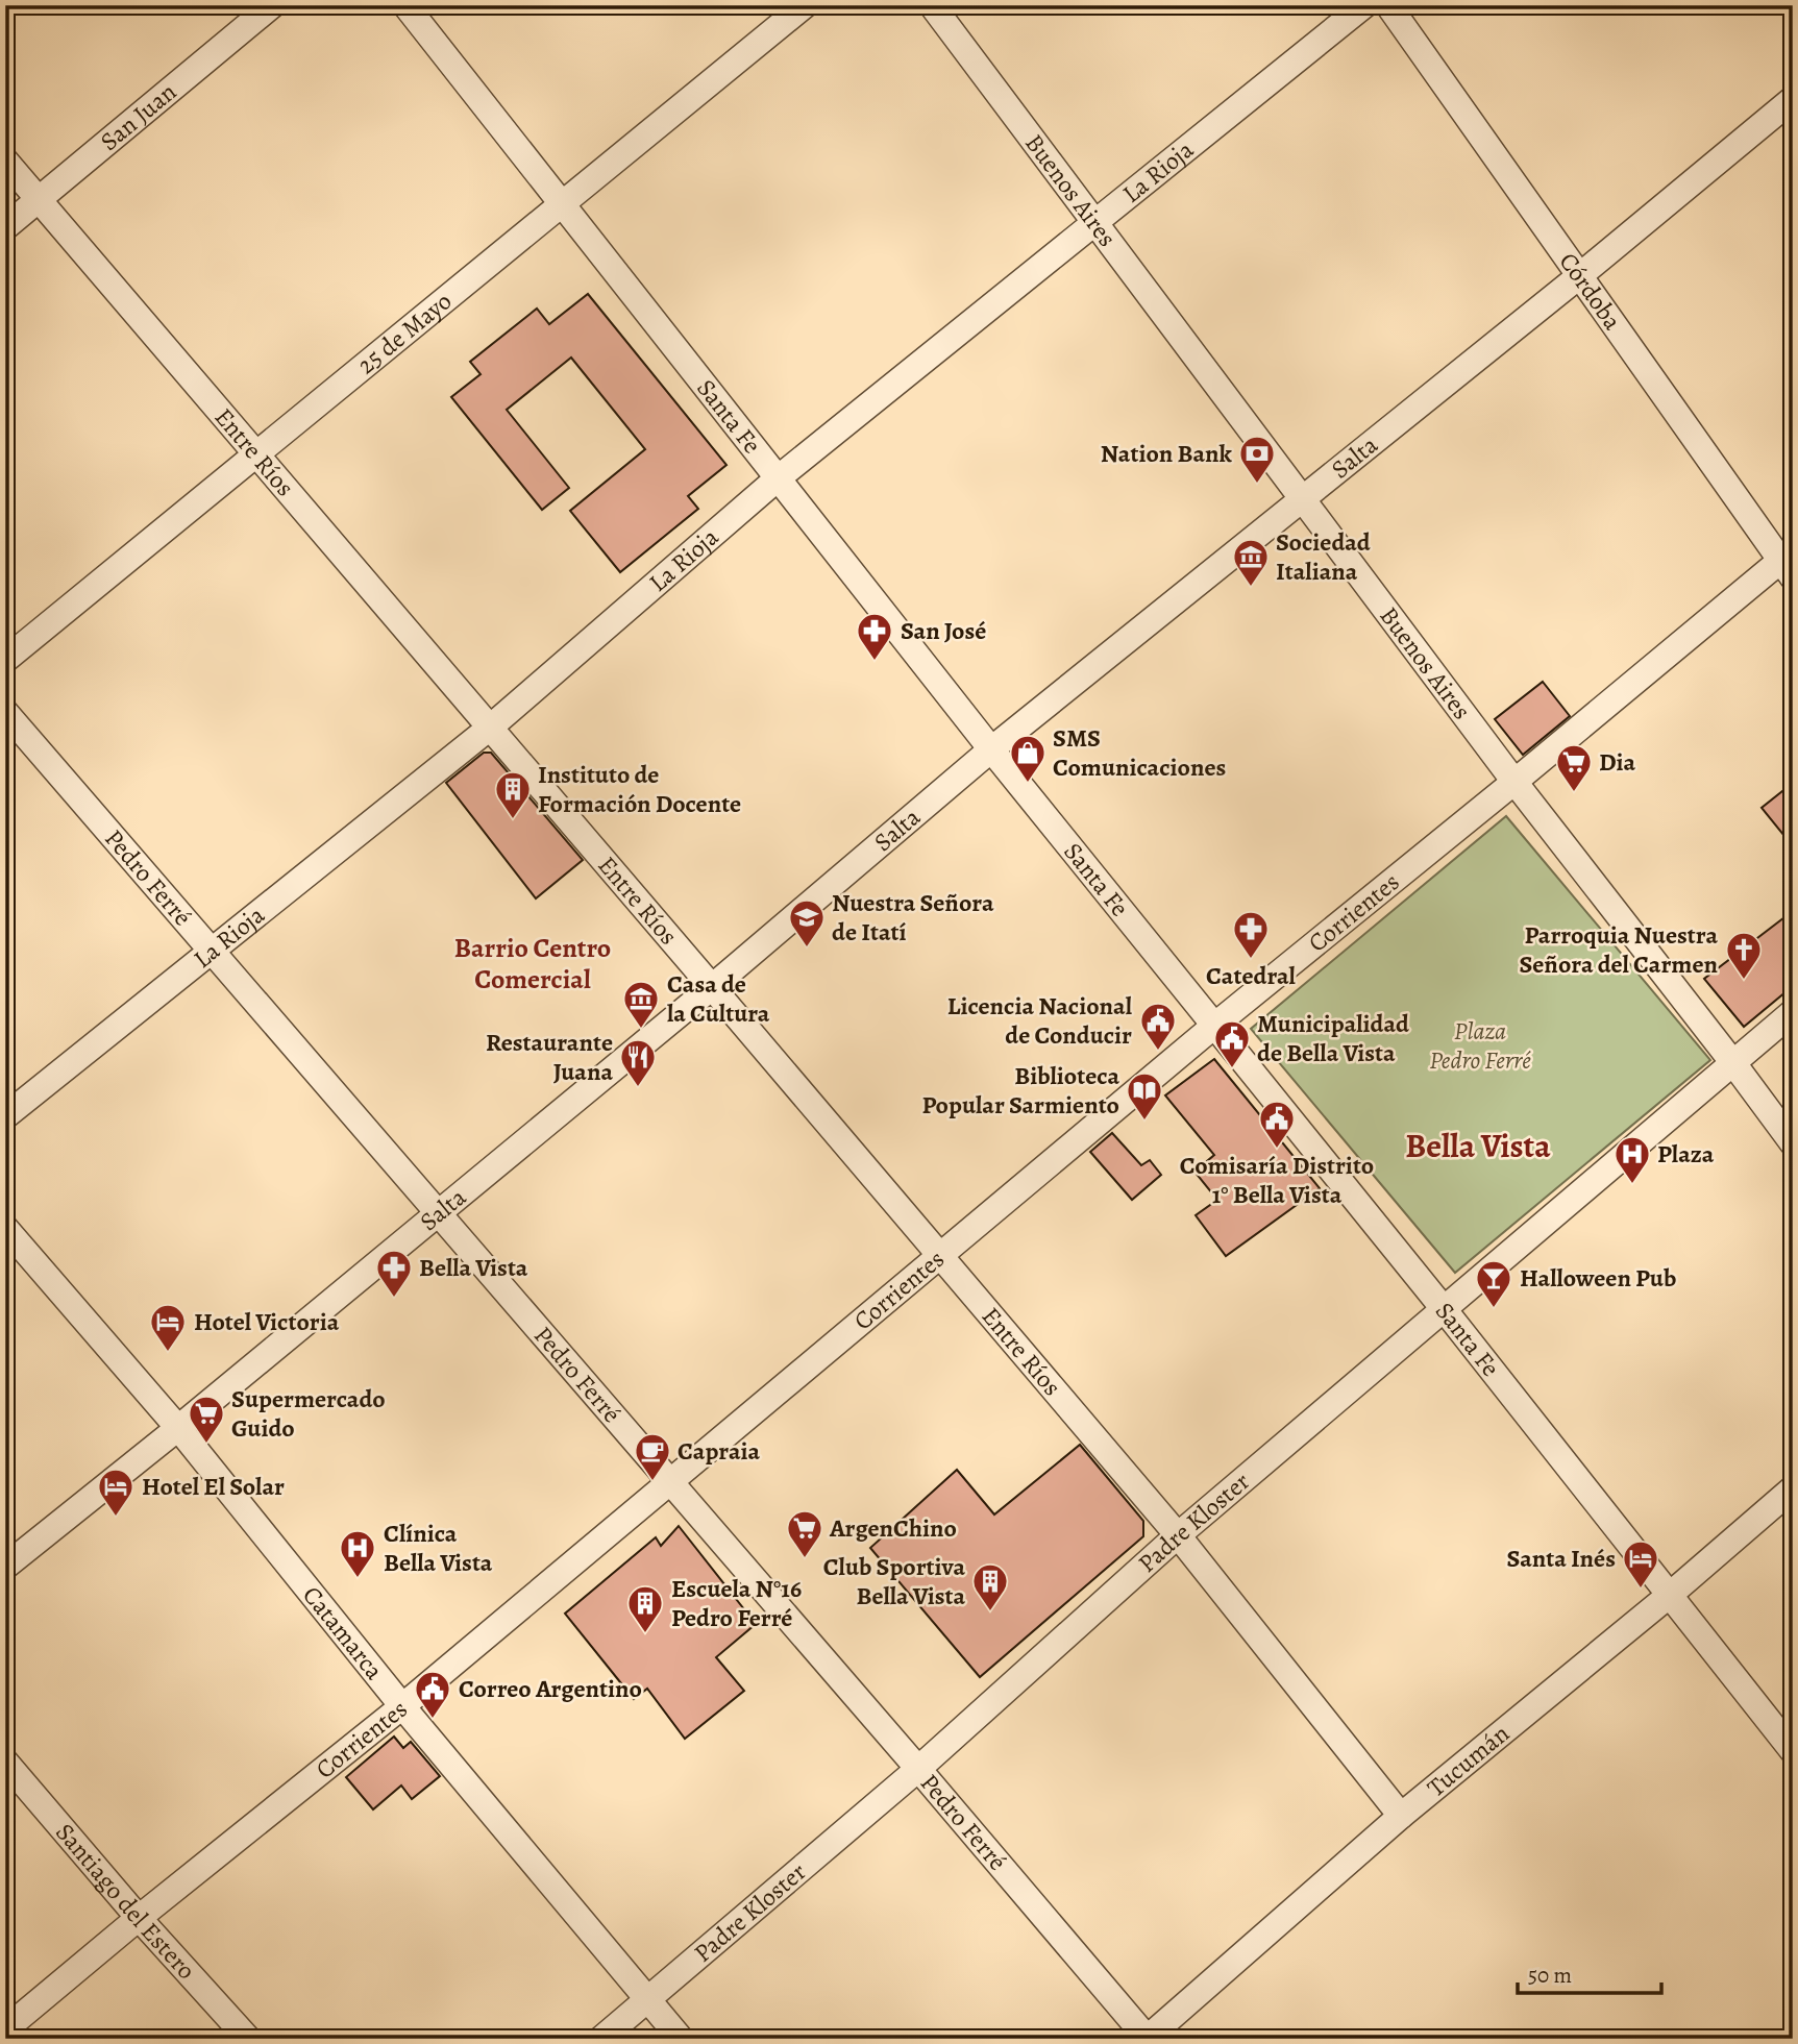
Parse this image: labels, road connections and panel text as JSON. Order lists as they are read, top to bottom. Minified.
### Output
{"streets":{"street":["San Juan","La Rioja","Buenos Aires","Córdoba","25 de Mayo","Santa Fe","Entre Ríos","Salta","Pedro Ferré","Corrientes","Padre Kloster","Catamarca","Tucumán","Santiago del Estero"]},"crossings":[["San Juan","Entre Ríos"],["La Rioja","Buenos Aires"],["La Rioja","Santa Fe"],["La Rioja","Entre Ríos"],["La Rioja","Pedro Ferré"],["Buenos Aires","Salta"],["Buenos Aires","Corrientes"],["Buenos Aires","Padre Kloster"],["Córdoba","Salta"],["Córdoba","Corrientes"],["25 de Mayo","Santa Fe"],["25 de Mayo","Entre Ríos"],["Santa Fe","Salta"],["Santa Fe","Corrientes"],["Santa Fe","Padre Kloster"],["Santa Fe","Tucumán"],["Entre Ríos","Salta"],["Entre Ríos","Corrientes"],["Entre Ríos","Padre Kloster"],["Entre Ríos","Tucumán"],["Salta","Pedro Ferré"],["Salta","Catamarca"],["Pedro Ferré","Corrientes"],["Pedro Ferré","Padre Kloster"],["Pedro Ferré","Tucumán"],["Corrientes","Catamarca"],["Corrientes","Santiago del Estero"],["Padre Kloster","Catamarca"]],"districts":["Barrio Centro Comercial","Bella Vista"],"parks":["Plaza Pedro Ferré"],"places":{"bank":["Nation Bank"],"museum":["Sociedad Italiana","Casa de la Cultura"],"pharmacy":["San José","Catedral","Bella Vista"],"shop":["SMS Comunicaciones"],"supermarket":["Dia","Supermercado Guido","ArgenChino"],"building":["Instituto de Formación Docente","Club Sportiva Bella Vista","Escuela N°16 Pedro Ferré"],"school or university":["Nuestra Señora de Itatí"],"church":["Parroquia Nuestra Señora del Carmen"],"public building":["Licencia Nacional de Conducir","Municipalidad de Bella Vista","Comisaría Distrito 1° Bella Vista","Correo Argentino"],"restaurant":["Restaurante Juana"],"library":["Biblioteca Popular Sarmiento"],"hospital":["Plaza","Clínica Bella Vista"],"bar":["Halloween Pub"],"hotel":["Hotel Victoria","Hotel El Solar","Santa Inés"],"cafe":["Capraia"]},"scale_bar":"50 m"}
